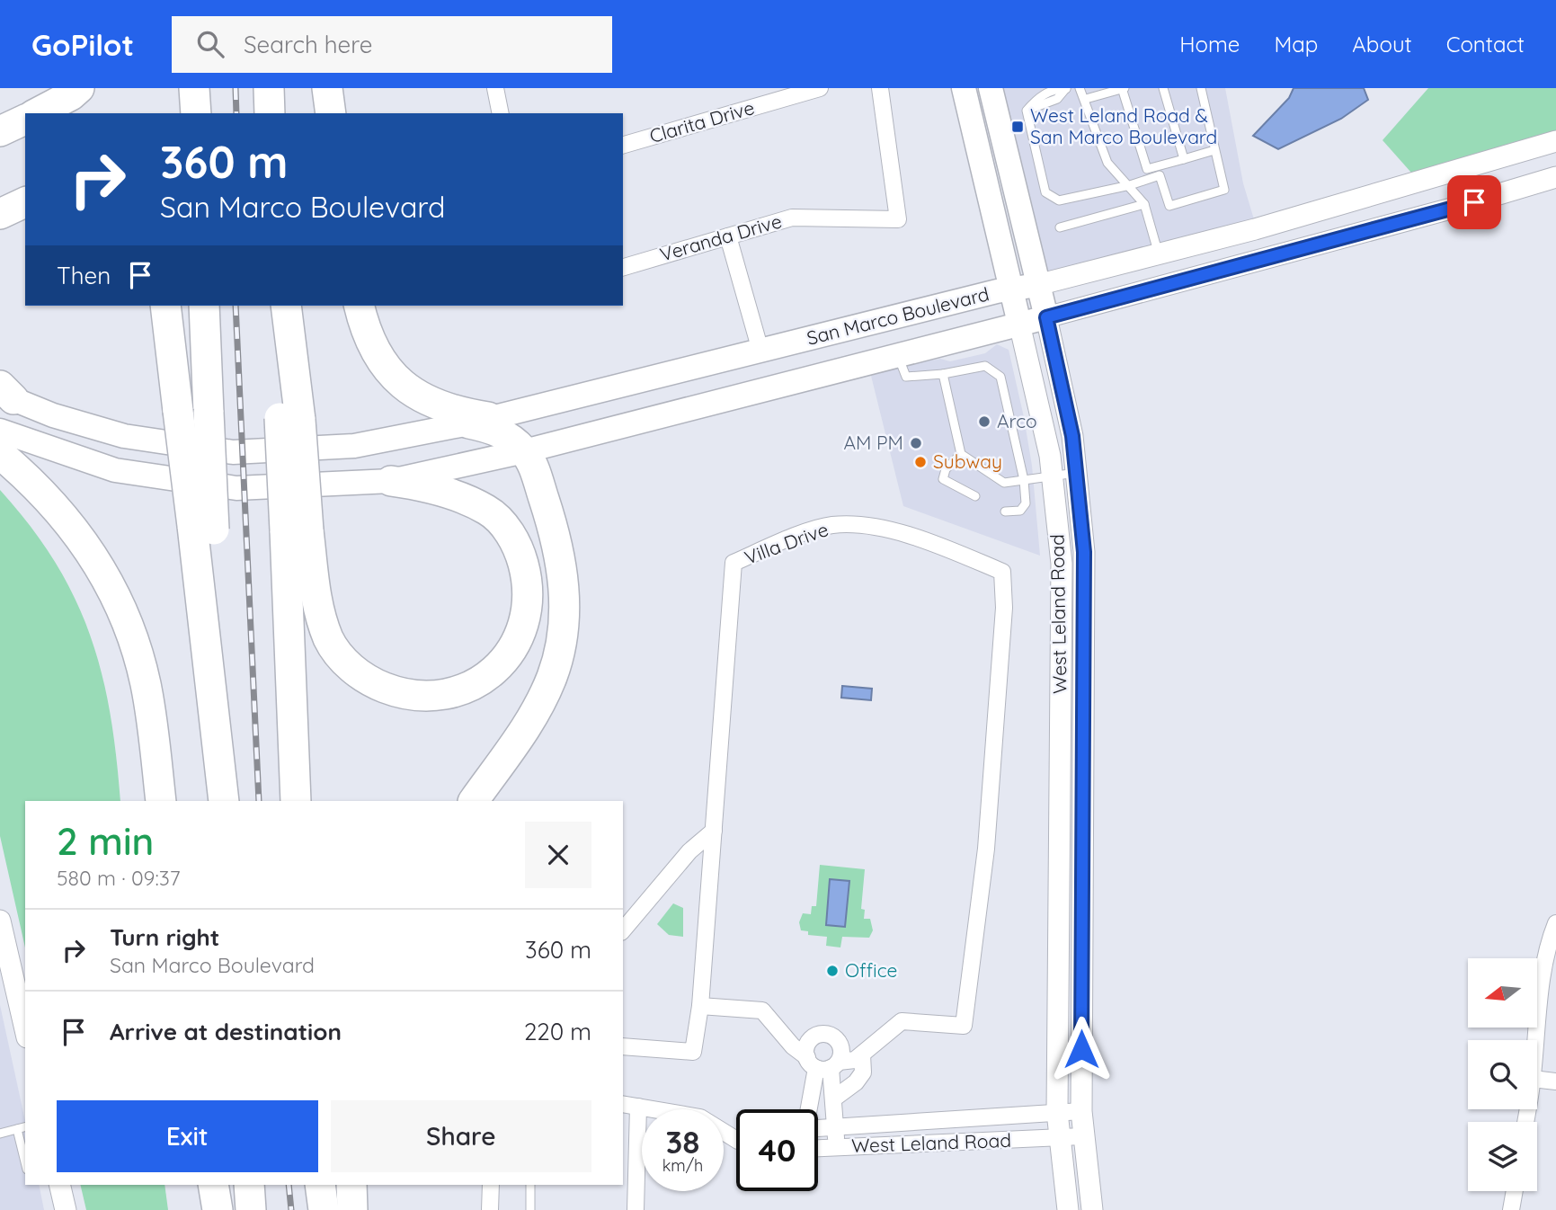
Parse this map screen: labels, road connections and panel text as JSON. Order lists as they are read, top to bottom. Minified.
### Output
{"streets":{"main road":["San Marco Boulevard","West Leland Road"],"street":["Clarita Drive","Veranda Drive","Villa Drive"]},"crossings":[["San Marco Boulevard","West Leland Road"]],"places":{"transit":["West Leland Road & San Marco Boulevard"],"other":["Arco","AM PM","Subway","Office"]},"north":"left","page":{"header":"GoPilot","search":"Search here","nav":["Home","Map","About","Contact"],"turn":["360 m","San Marco Boulevard"],"then":"Then","heading":["2 min","580 m · 09:37"],"list":[{"name":"Turn right","note":"San Marco Boulevard","value":"360 m"},{"name":"Arrive at destination","value":"220 m"}],"buttons":["Exit","Share"],"speed":"38 km/h","limit":"40"}}
